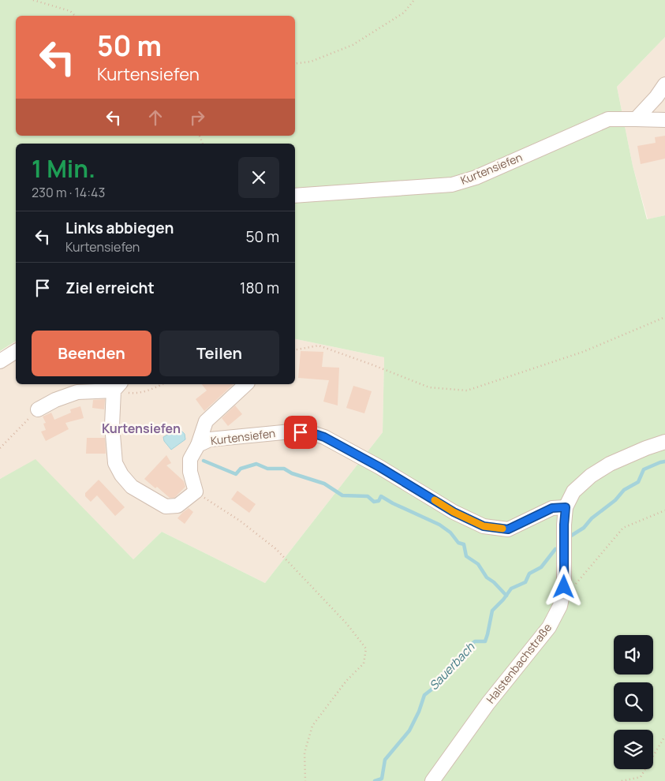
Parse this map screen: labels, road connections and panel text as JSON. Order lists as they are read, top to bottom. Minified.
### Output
{"streets":{"street":["Kurtensiefen","Halstenbachstraße"]},"crossings":[["Kurtensiefen","Halstenbachstraße"]],"districts":["Kurtensiefen"],"water":["Sauerbach"],"page":{"turn":["50 m","Kurtensiefen"],"heading":["1 Min.","230 m · 14:43"],"list":[{"name":"Links abbiegen","note":"Kurtensiefen","value":"50 m"},{"name":"Ziel erreicht","value":"180 m"}],"buttons":["Beenden","Teilen"]}}
